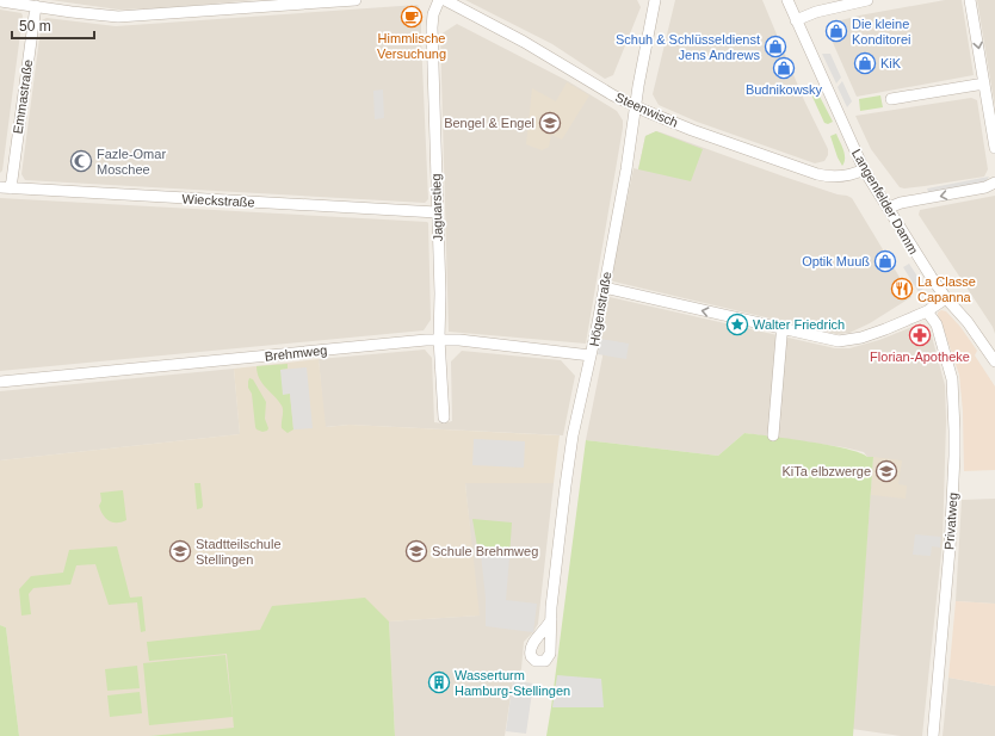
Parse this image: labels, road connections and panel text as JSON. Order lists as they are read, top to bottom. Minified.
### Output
{"streets":{"street":["Emmastraße","Steenwisch","Wieckstraße","Langenfelder Damm","Jaguarstieg","Högenstraße","Brehmweg","Privatweg"]},"crossings":[["Emmastraße","Wieckstraße"],["Steenwisch","Langenfelder Damm"],["Steenwisch","Högenstraße"],["Wieckstraße","Jaguarstieg"],["Jaguarstieg","Brehmweg"],["Högenstraße","Brehmweg"]],"places":{"cafe":["Himmlische Versuchung"],"shop":["Die kleine Konditorei","Schuh & Schlüsseldienst Jens Andrews","KiK","Budnikowsky","Optik Muuß"],"school or university":["Bengel & Engel","KiTa elbzwerge","Stadtteilschule Stellingen","Schule Brehmweg"],"mosque":["Fazle-Omar Moschee"],"restaurant":["La Classe Capanna"],"place":["Walter Friedrich"],"pharmacy":["Florian-Apotheke"],"building":["Wasserturm Hamburg-Stellingen"]},"scale_bar":"50 m"}
